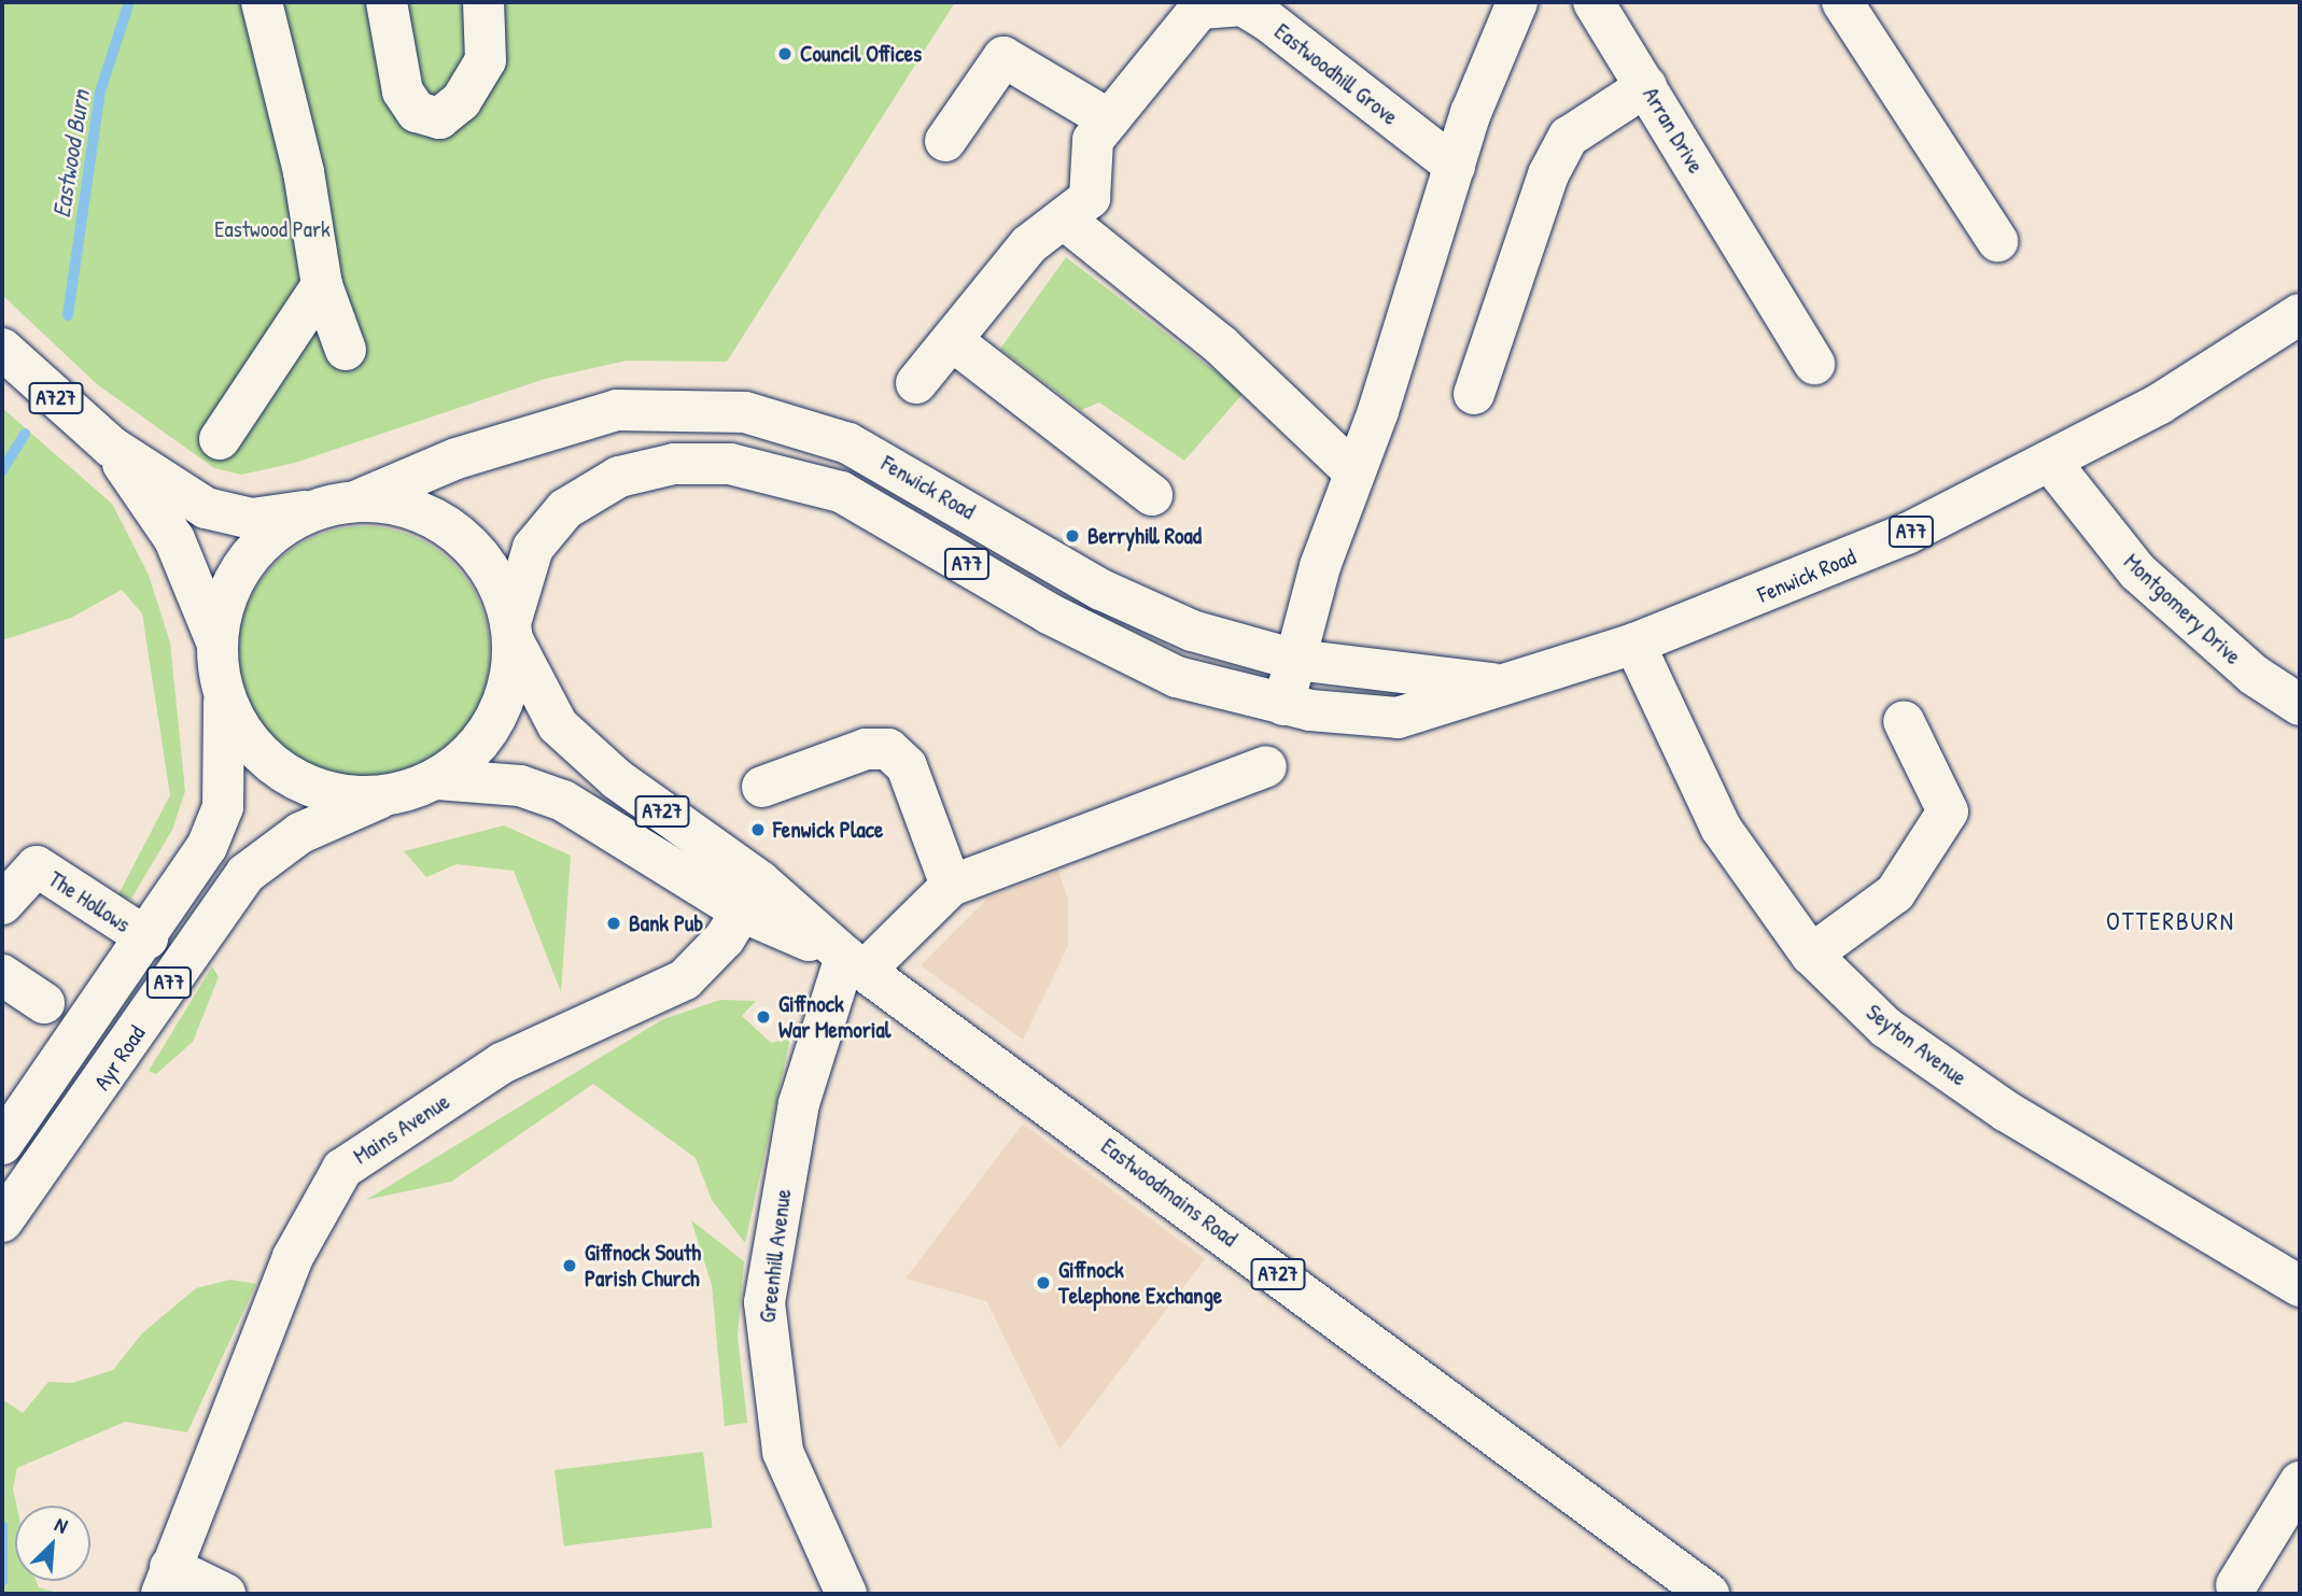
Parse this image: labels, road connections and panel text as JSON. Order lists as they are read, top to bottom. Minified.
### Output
{"streets":{"street":["Eastwoodhill Grove","Arran Drive","A727","Fenwick Road","A77","Montgomery Drive","The Hollows","Seyton Avenue","Ayr Road","Mains Avenue","Eastwoodmains Road","Greenhill Avenue"]},"crossings":[["A727","Fenwick Road"],["A727","Eastwoodmains Road"],["Fenwick Road","Montgomery Drive"],["Fenwick Road","Seyton Avenue"],["Fenwick Road","Eastwoodmains Road"],["The Hollows","Ayr Road"],["Mains Avenue","Eastwoodmains Road"],["Eastwoodmains Road","Greenhill Avenue"]],"districts":["OTTERBURN"],"water":["Eastwood Burn"],"parks":["Eastwood Park"],"places":["Council Offices","Berryhill Road","Fenwick Place","Bank Pub","Giffnock War Memorial","Giffnock South Parish Church","Giffnock Telephone Exchange"],"north":"top right"}
